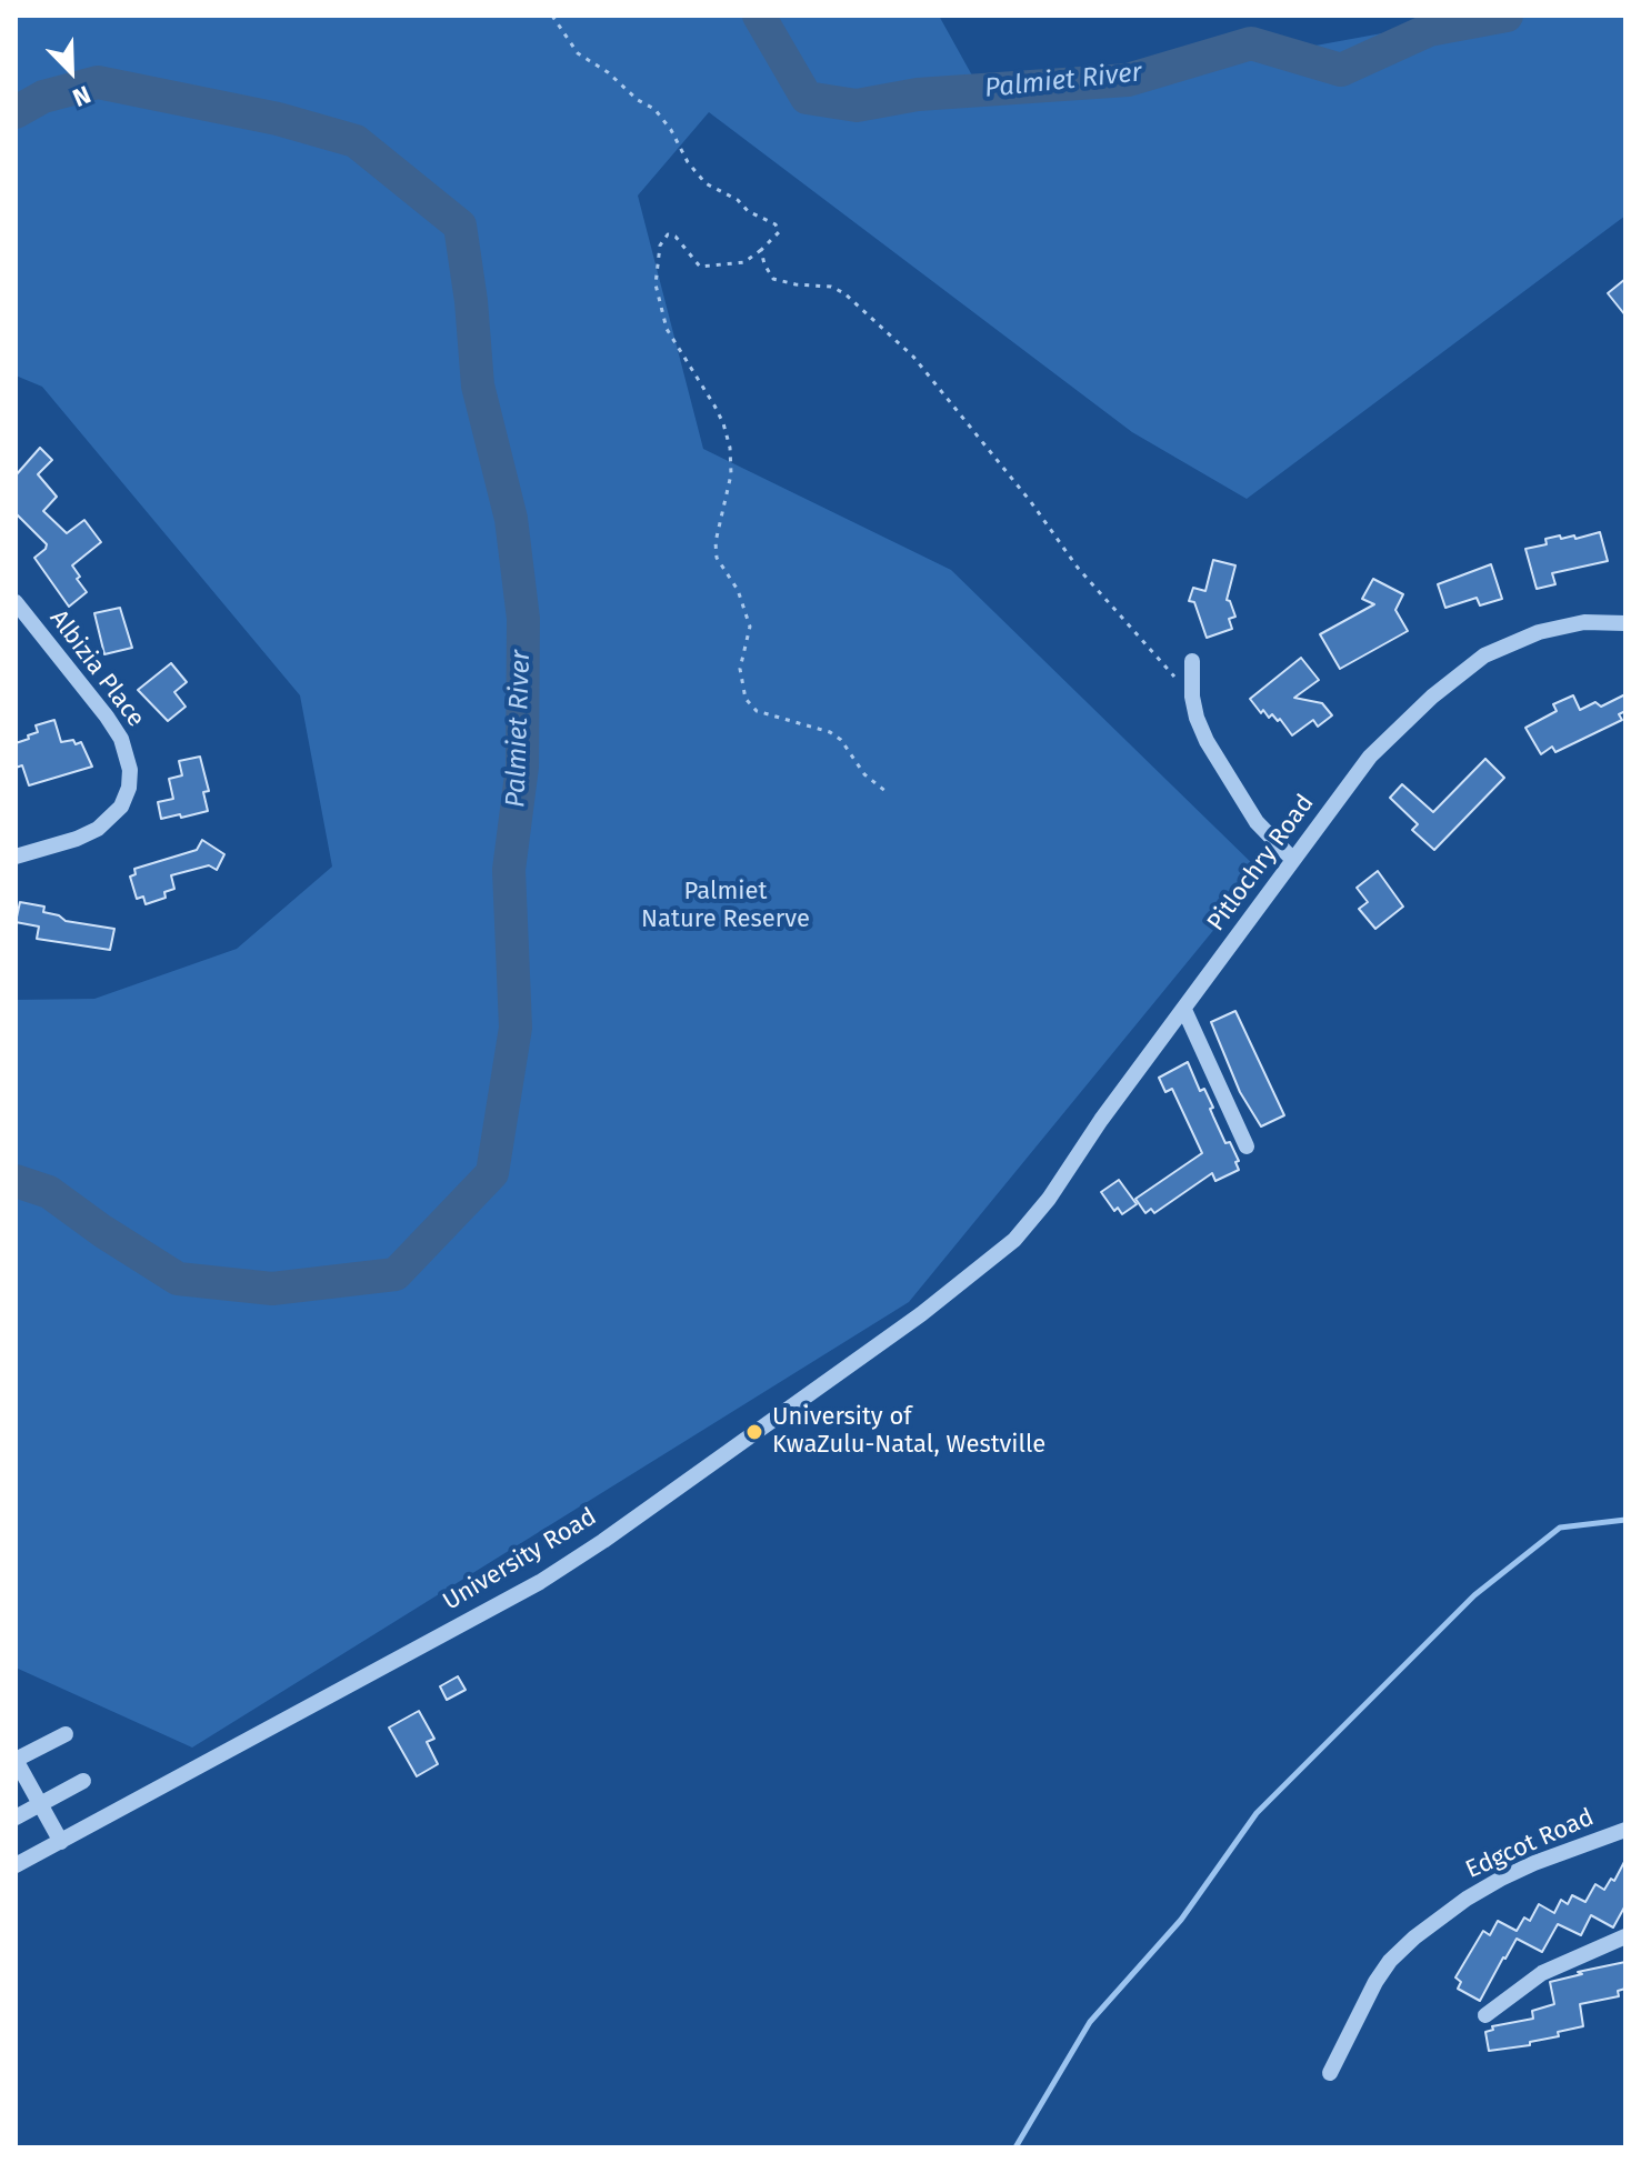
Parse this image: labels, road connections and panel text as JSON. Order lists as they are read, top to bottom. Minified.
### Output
{"streets":{"street":["Albizia Place","Pitlochry Road","University Road","Edgcot Road"]},"crossings":[["Pitlochry Road","University Road"]],"water":["Palmiet River"],"parks":["Palmiet Nature Reserve"],"places":["University of KwaZulu-Natal, Westville"],"north":"bottom right"}
